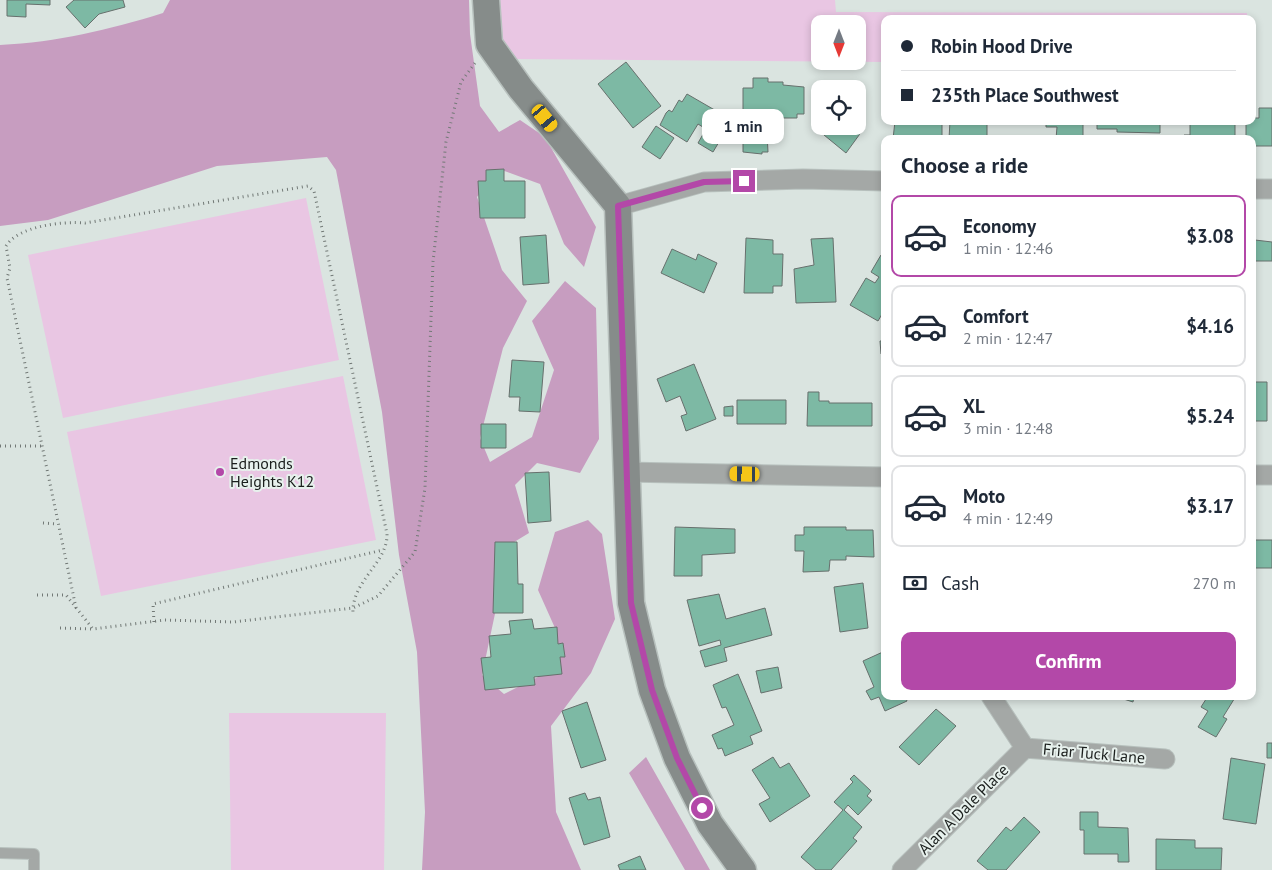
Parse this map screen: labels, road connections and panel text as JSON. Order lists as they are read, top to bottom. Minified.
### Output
{"streets":{"street":["Friar Tuck Lane","Alan A Dale Place"]},"crossings":[["Friar Tuck Lane","Alan A Dale Place"]],"places":["Edmonds Heights K12"],"north":"bottom","page":{"banner":["Robin Hood Drive","235th Place Southwest"],"bubble":"1 min","heading":"Choose a ride","list":[{"name":"Economy","note":"1 min · 12:46","value":"$3.08"},{"name":"Comfort","note":"2 min · 12:47","value":"$4.16"},{"name":"XL","note":"3 min · 12:48","value":"$5.24"},{"name":"Moto","note":"4 min · 12:49","value":"$3.17"}],"pay":["Cash","270 m"],"buttons":"Confirm"}}
